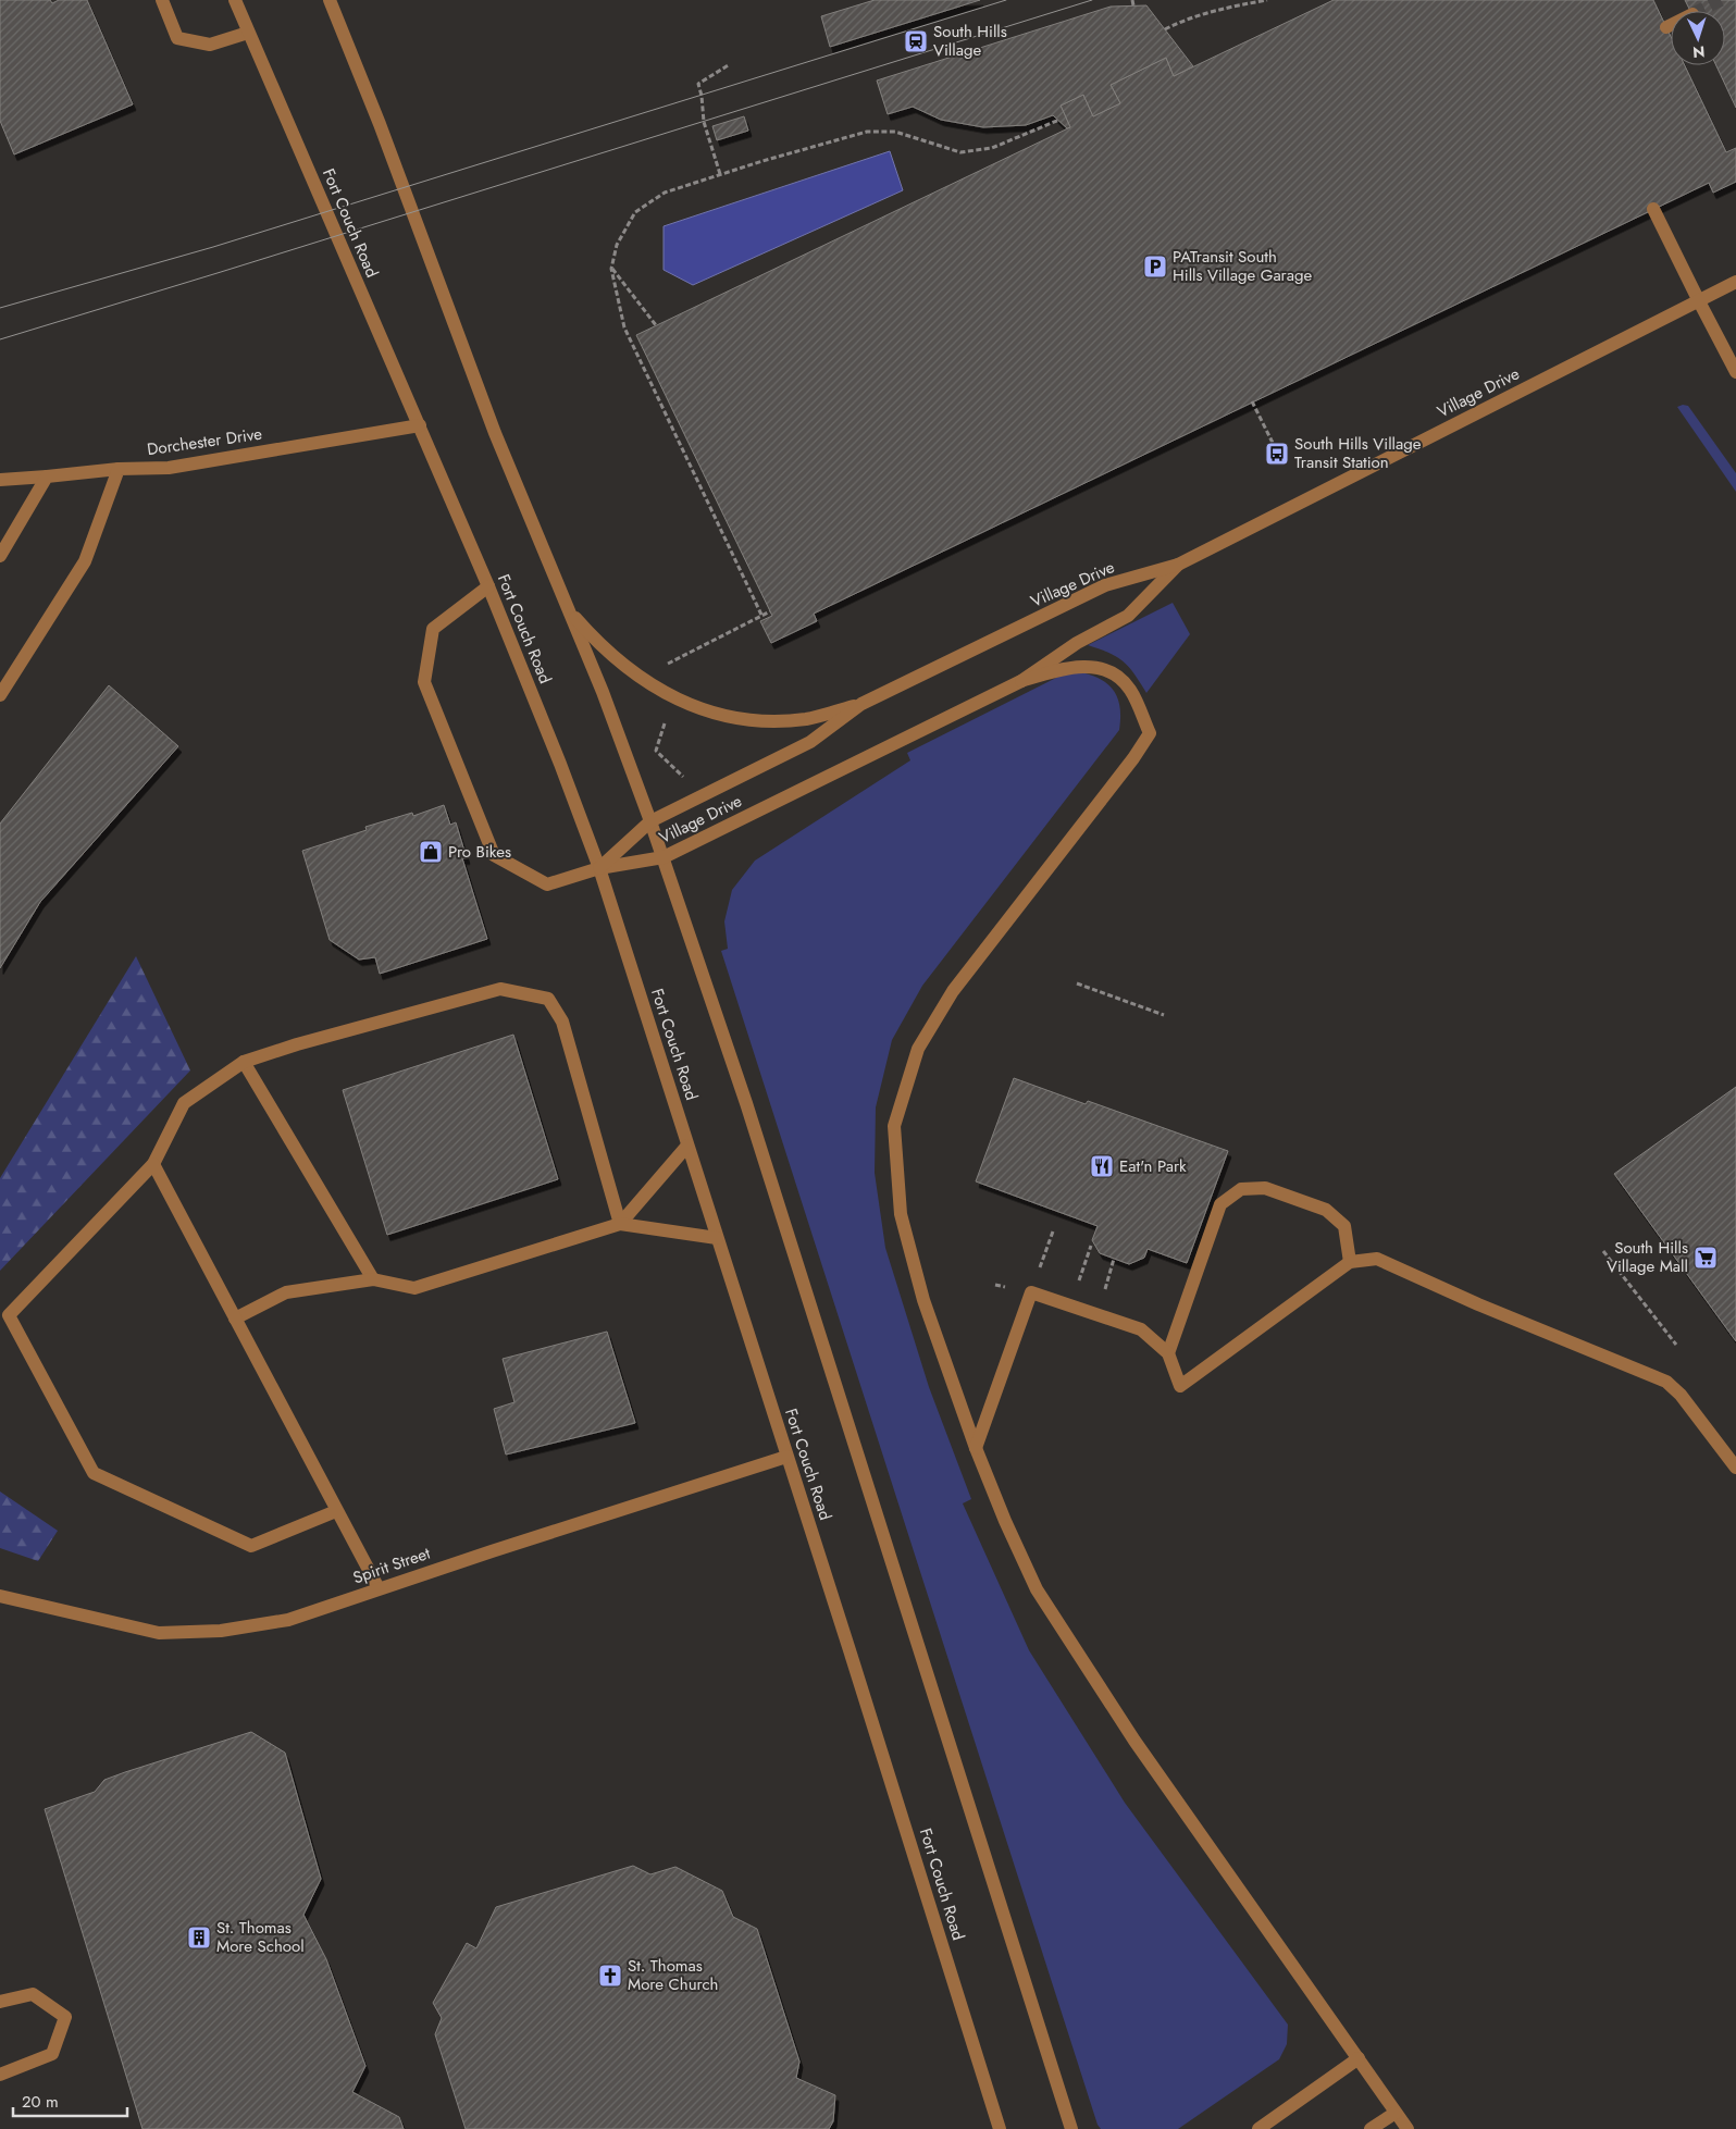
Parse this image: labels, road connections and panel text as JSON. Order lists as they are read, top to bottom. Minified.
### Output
{"streets":{"street":["Fort Couch Road","Village Drive","Dorchester Drive","Spirit Street"]},"crossings":[["Fort Couch Road","Village Drive"],["Fort Couch Road","Dorchester Drive"],["Fort Couch Road","Spirit Street"]],"places":{"station":["South Hills Village"],"parking":["PATransit South Hills Village Garage"],"bus stop":["South Hills Village Transit Station"],"shop":["Pro Bikes"],"restaurant":["Eat'n Park"],"supermarket":["South Hills Village Mall"],"building":["St. Thomas More School"],"church":["St. Thomas More Church"]},"scale_bar":"20 m","north":"bottom"}
